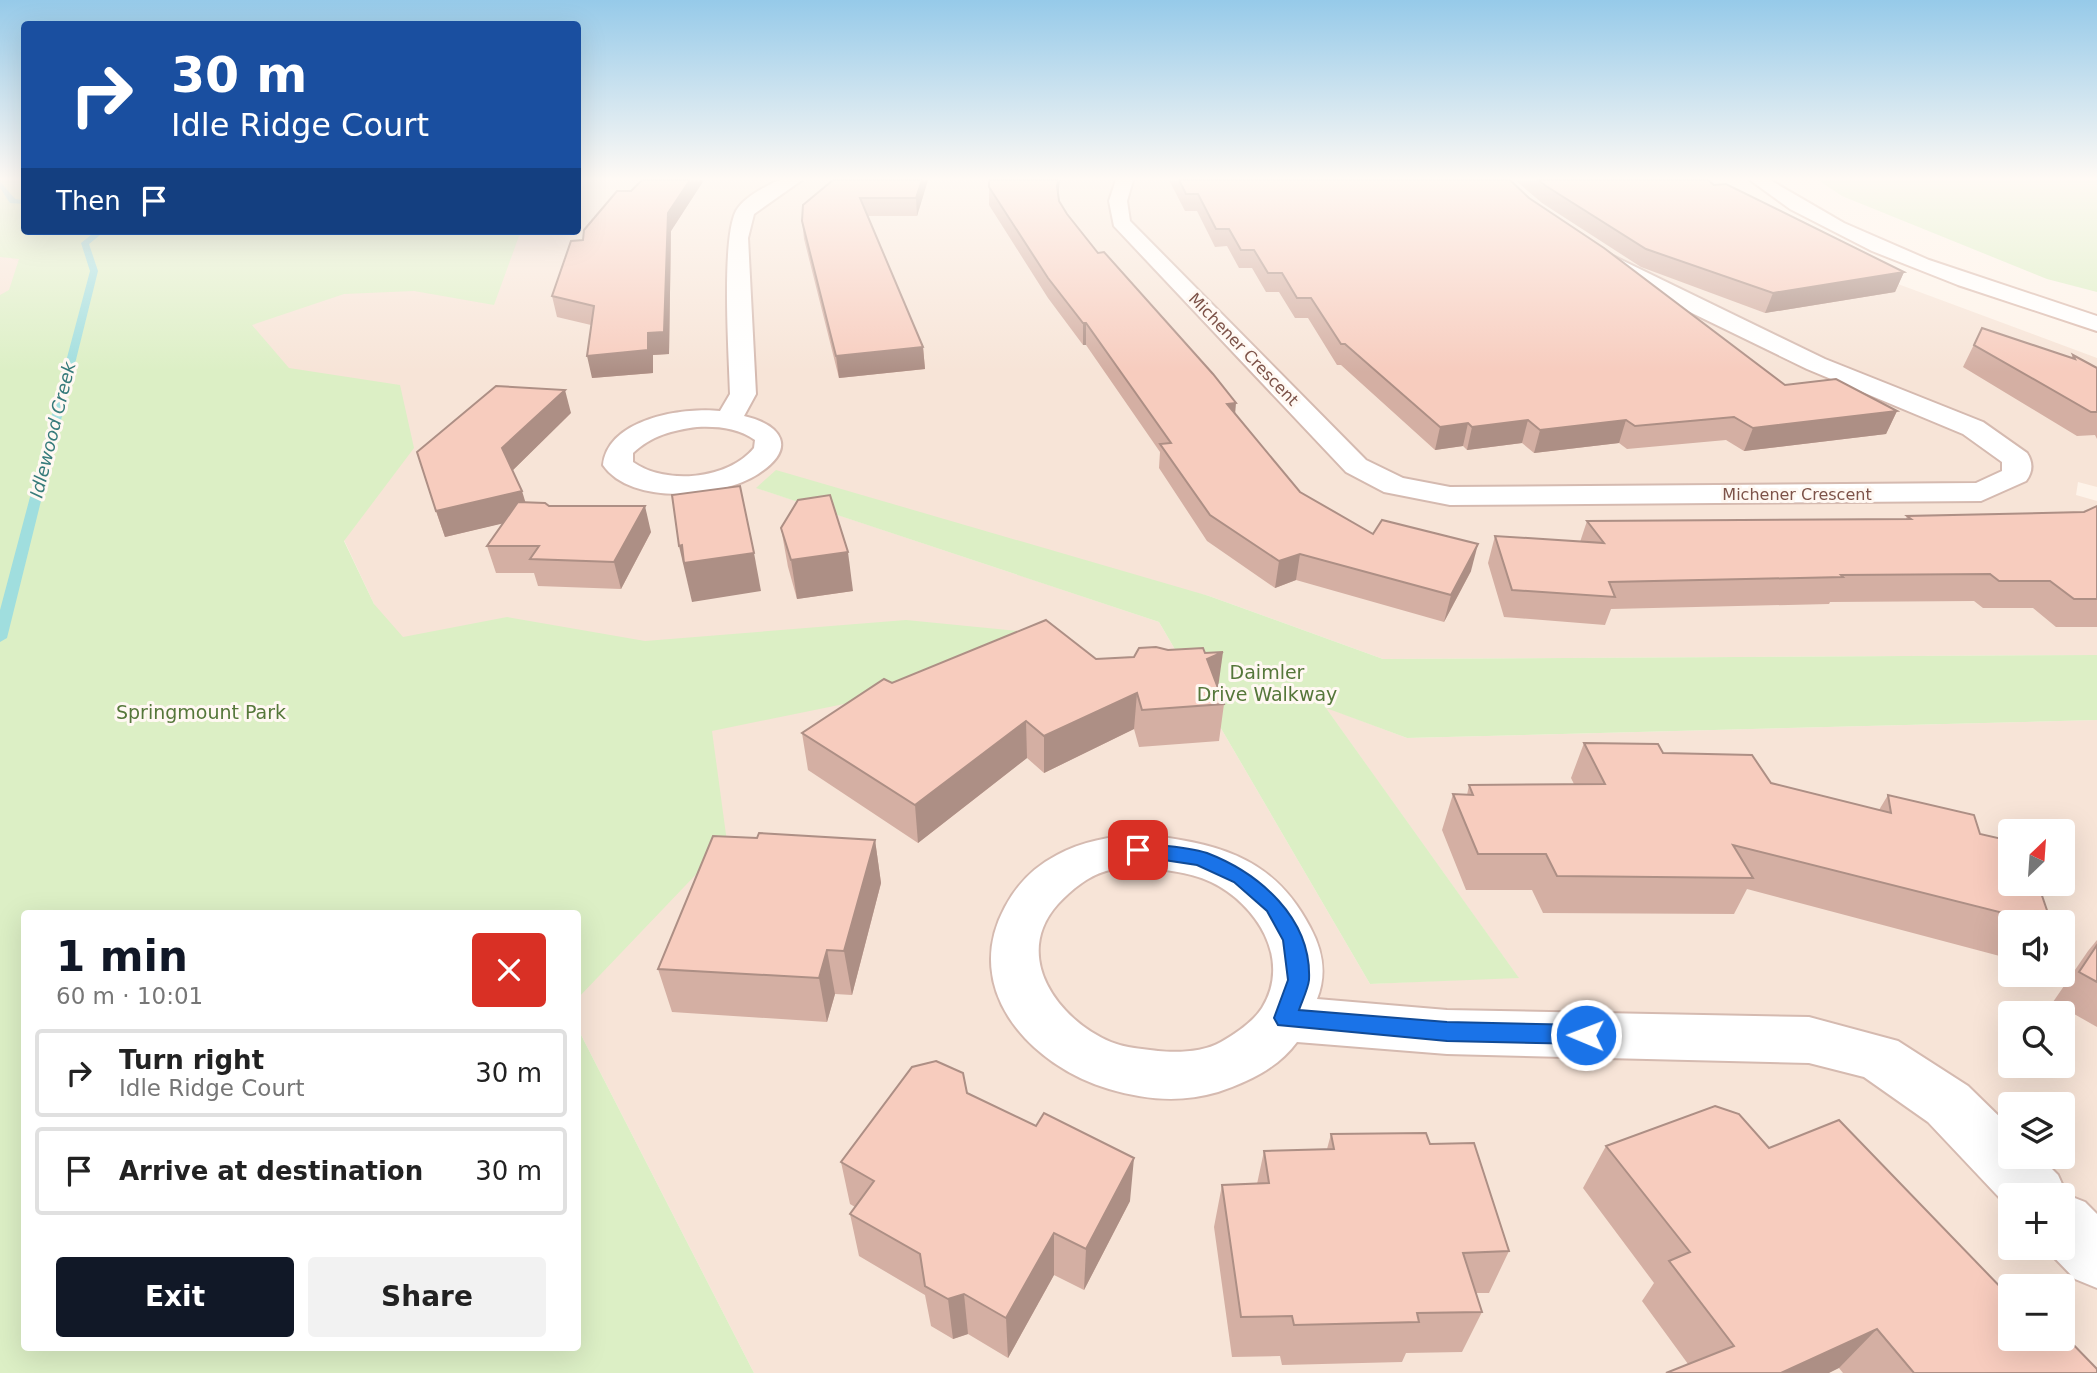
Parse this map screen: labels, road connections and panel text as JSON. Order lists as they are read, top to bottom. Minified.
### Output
{"streets":{"street":["Michener Crescent"]},"water":["Idlewood Creek"],"parks":["Daimler Drive Walkway","Springmount Park"],"north":"top right","page":{"turn":["30 m","Idle Ridge Court"],"then":"Then","map_buttons":["+","−"],"heading":["1 min","60 m · 10:01"],"list":[{"name":"Turn right","note":"Idle Ridge Court","value":"30 m"},{"name":"Arrive at destination","value":"30 m"}],"buttons":["Exit","Share"]}}
